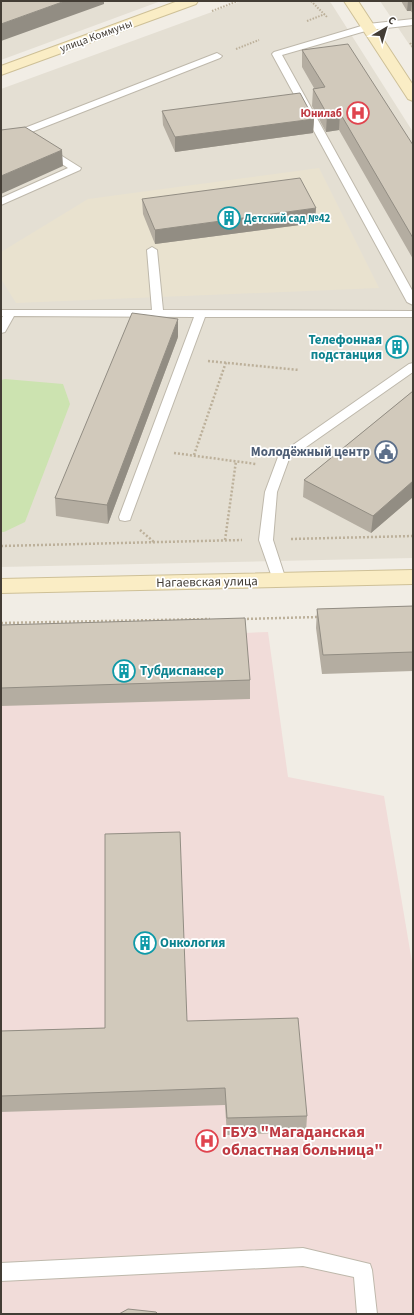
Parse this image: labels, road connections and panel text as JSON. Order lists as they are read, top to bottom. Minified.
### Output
{"streets":{"street":["улица Коммуны","Нагаевская улица"]},"places":{"hospital":["Юнилаб","ГБУЗ \"Магаданская областная больница\""],"building":["Детский сад №42","Телефонная подстанция","Тубдиспансер","Онкология"],"public building":["Молодёжный центр"]},"north":"top right"}
